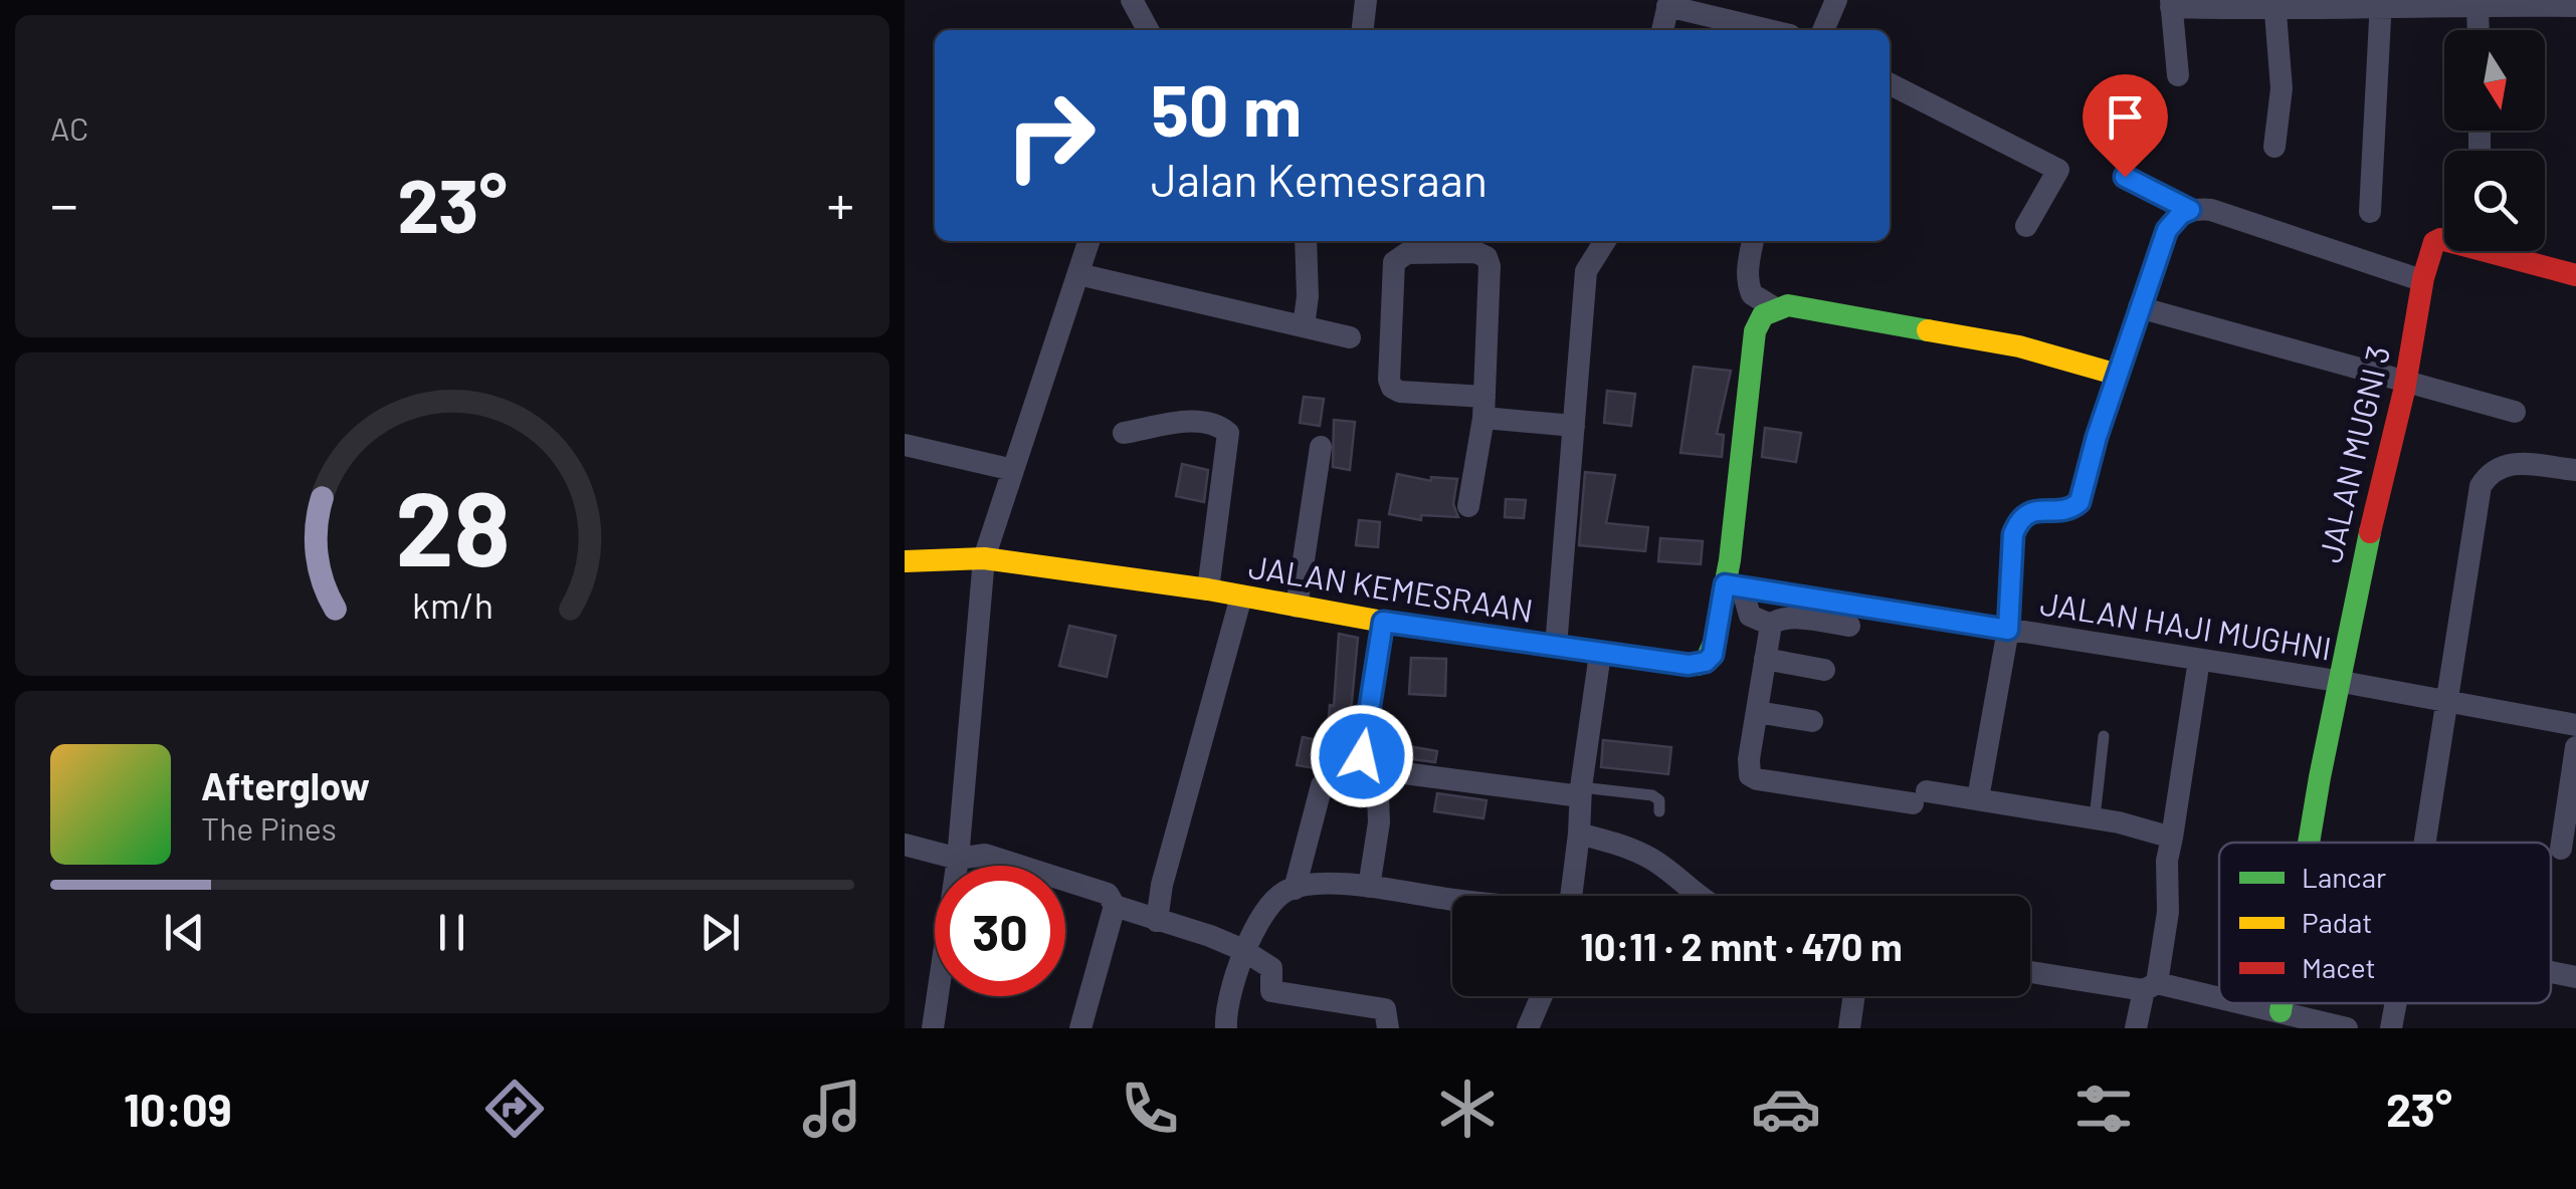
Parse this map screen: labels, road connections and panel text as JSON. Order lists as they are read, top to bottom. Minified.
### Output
{"streets":{"street":["JALAN MUGNI 3","JALAN KEMESRAAN","JALAN HAJI MUGHNI"]},"crossings":[["JALAN MUGNI 3","JALAN HAJI MUGHNI"],["JALAN KEMESRAAN","JALAN HAJI MUGHNI"]],"legend":["Lancar","Padat","Macet"],"north":"bottom","page":{"tile":"AC","turn":["50 m","Jalan Kemesraan"],"heat":["−","23°","+"],"song":["Afterglow","The Pines"],"limit":"30","trip":"10:11 · 2 mnt · 470 m","tabs":["10:09","23°"],"gauge":["28","km/h"]}}
